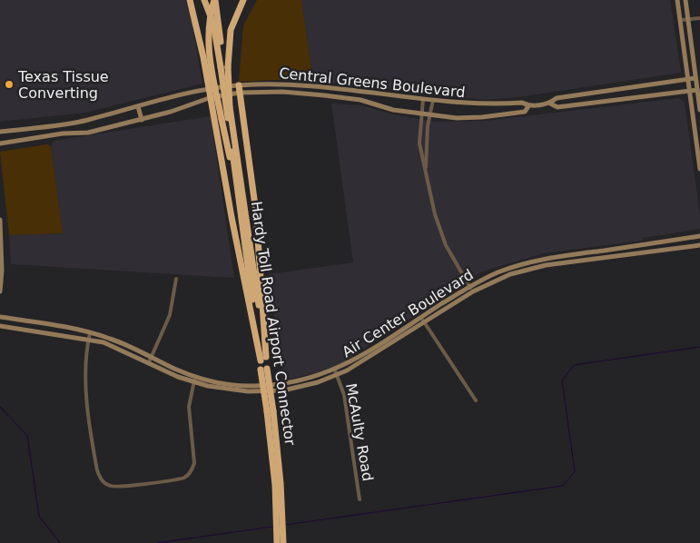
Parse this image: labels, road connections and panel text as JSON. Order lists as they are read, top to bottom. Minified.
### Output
{"streets":{"highway":["Hardy Toll Road Airport Connector"],"street":["Central Greens Boulevard","Air Center Boulevard","McAulty Road"]},"crossings":[["Air Center Boulevard","McAulty Road"]],"places":["Texas Tissue Converting"]}
